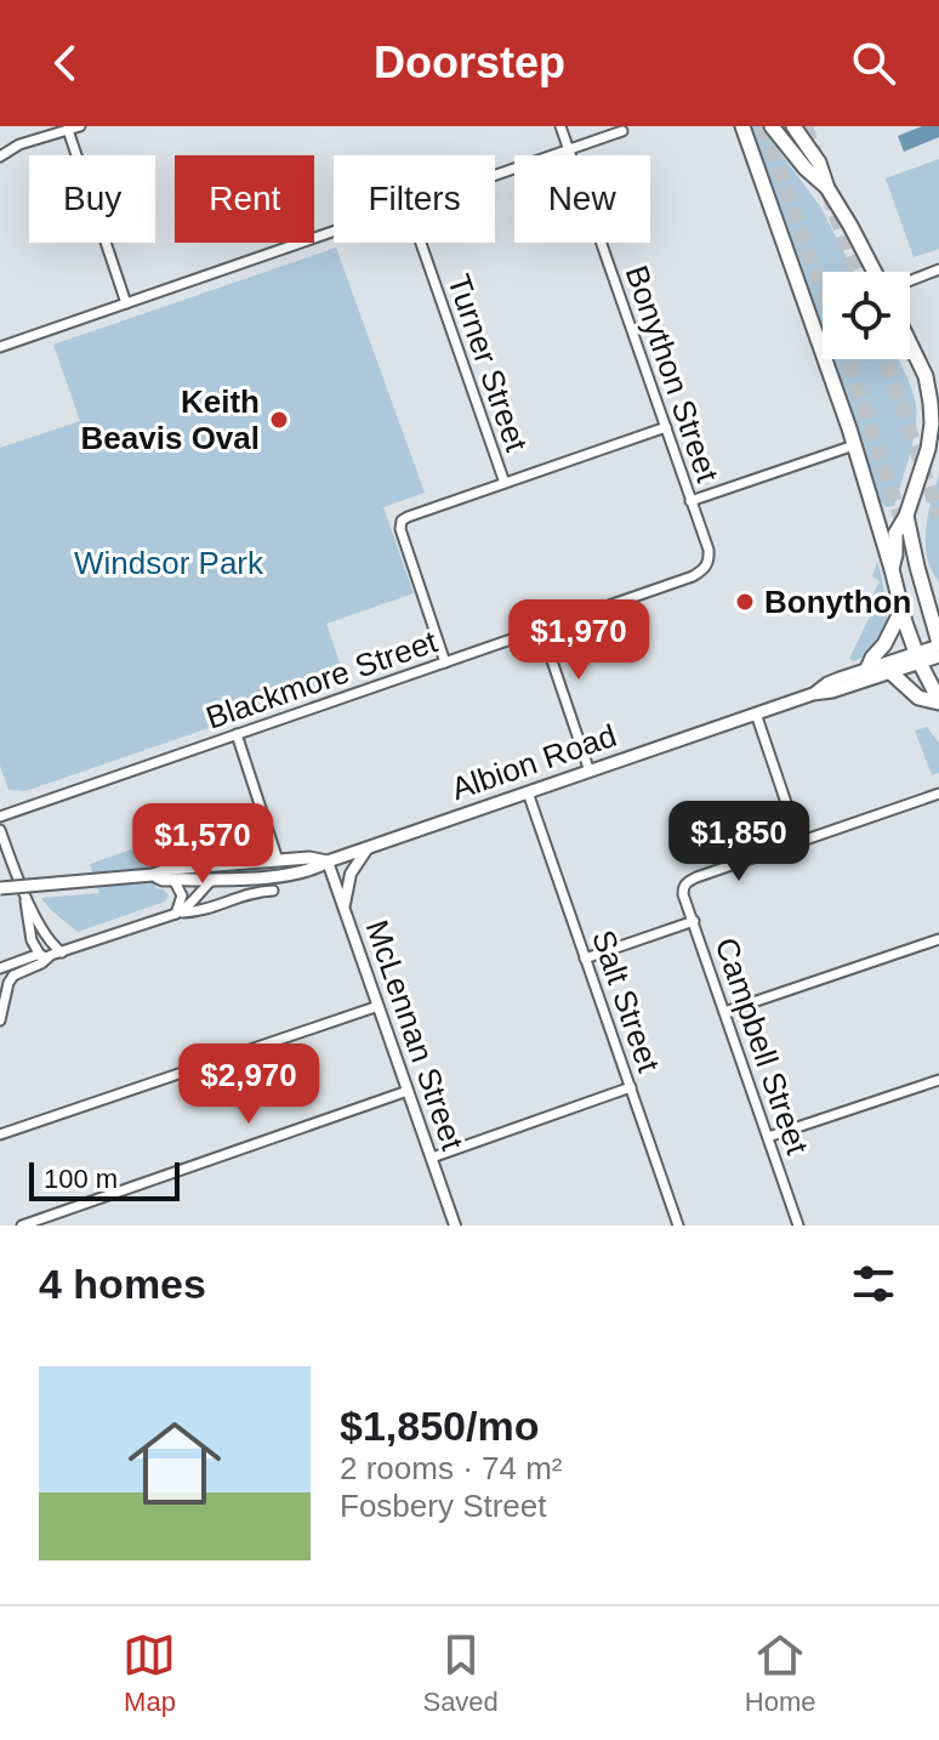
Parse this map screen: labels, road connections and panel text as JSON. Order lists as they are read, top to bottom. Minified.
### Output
{"streets":{"main road":["Albion Road"],"street":["Turner Street","Bonython Street","Blackmore Street","Salt Street","McLennan Street","Campbell Street"]},"crossings":[["Bonython Street","Blackmore Street"],["Albion Road","Salt Street"],["Albion Road","McLennan Street"]],"parks":["Windsor Park"],"places":["Keith Beavis Oval","Bonython"],"scale_bar":"100 m","page":{"header":"Doorstep","chip":["Buy","Rent","Filters","New"],"price":["$1,970","$1,850","$1,570","$2,970"],"scale":"100 m","heading":"4 homes","list":[{"name":"$1,850/mo","note":"2 rooms · 74 m² · Fosbery Street"}],"tabs":["Map","Saved","Home"]}}
